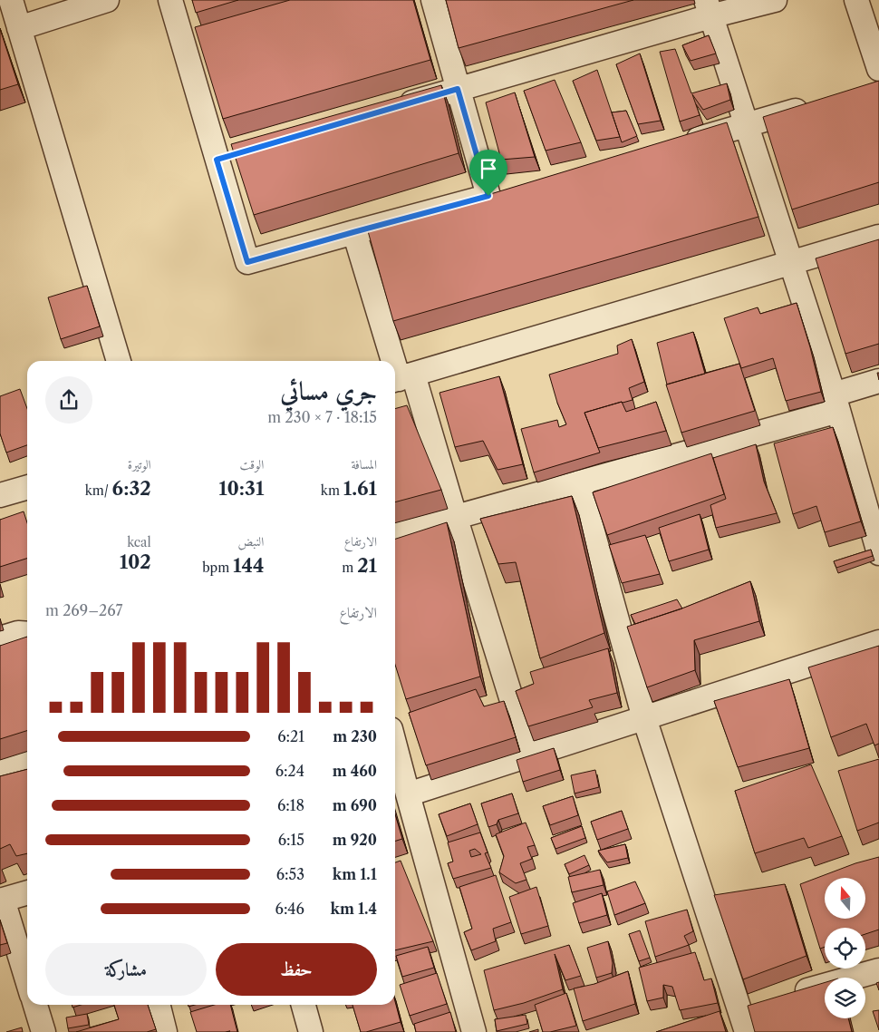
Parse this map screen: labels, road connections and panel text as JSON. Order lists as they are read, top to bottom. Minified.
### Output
{"north":"top","page":{"heading":["جري مسائي","18:15 · 7 × 230 m"],"stats":[["المسافة","1.61 km"],["الوقت","10:31"],["الوتيرة","6:32 /km"],["الارتفاع","21 m"],["النبض","144 bpm"],["kcal","102"]],"chart":["الارتفاع","267–269 m"],"list":[{"name":"230 m","note":"6:21"},{"name":"460 m","note":"6:24"},{"name":"690 m","note":"6:18"},{"name":"920 m","note":"6:15"},{"name":"1.1 km","note":"6:53"},{"name":"1.4 km","note":"6:46"}],"buttons":["حفظ","مشاركة"]}}
